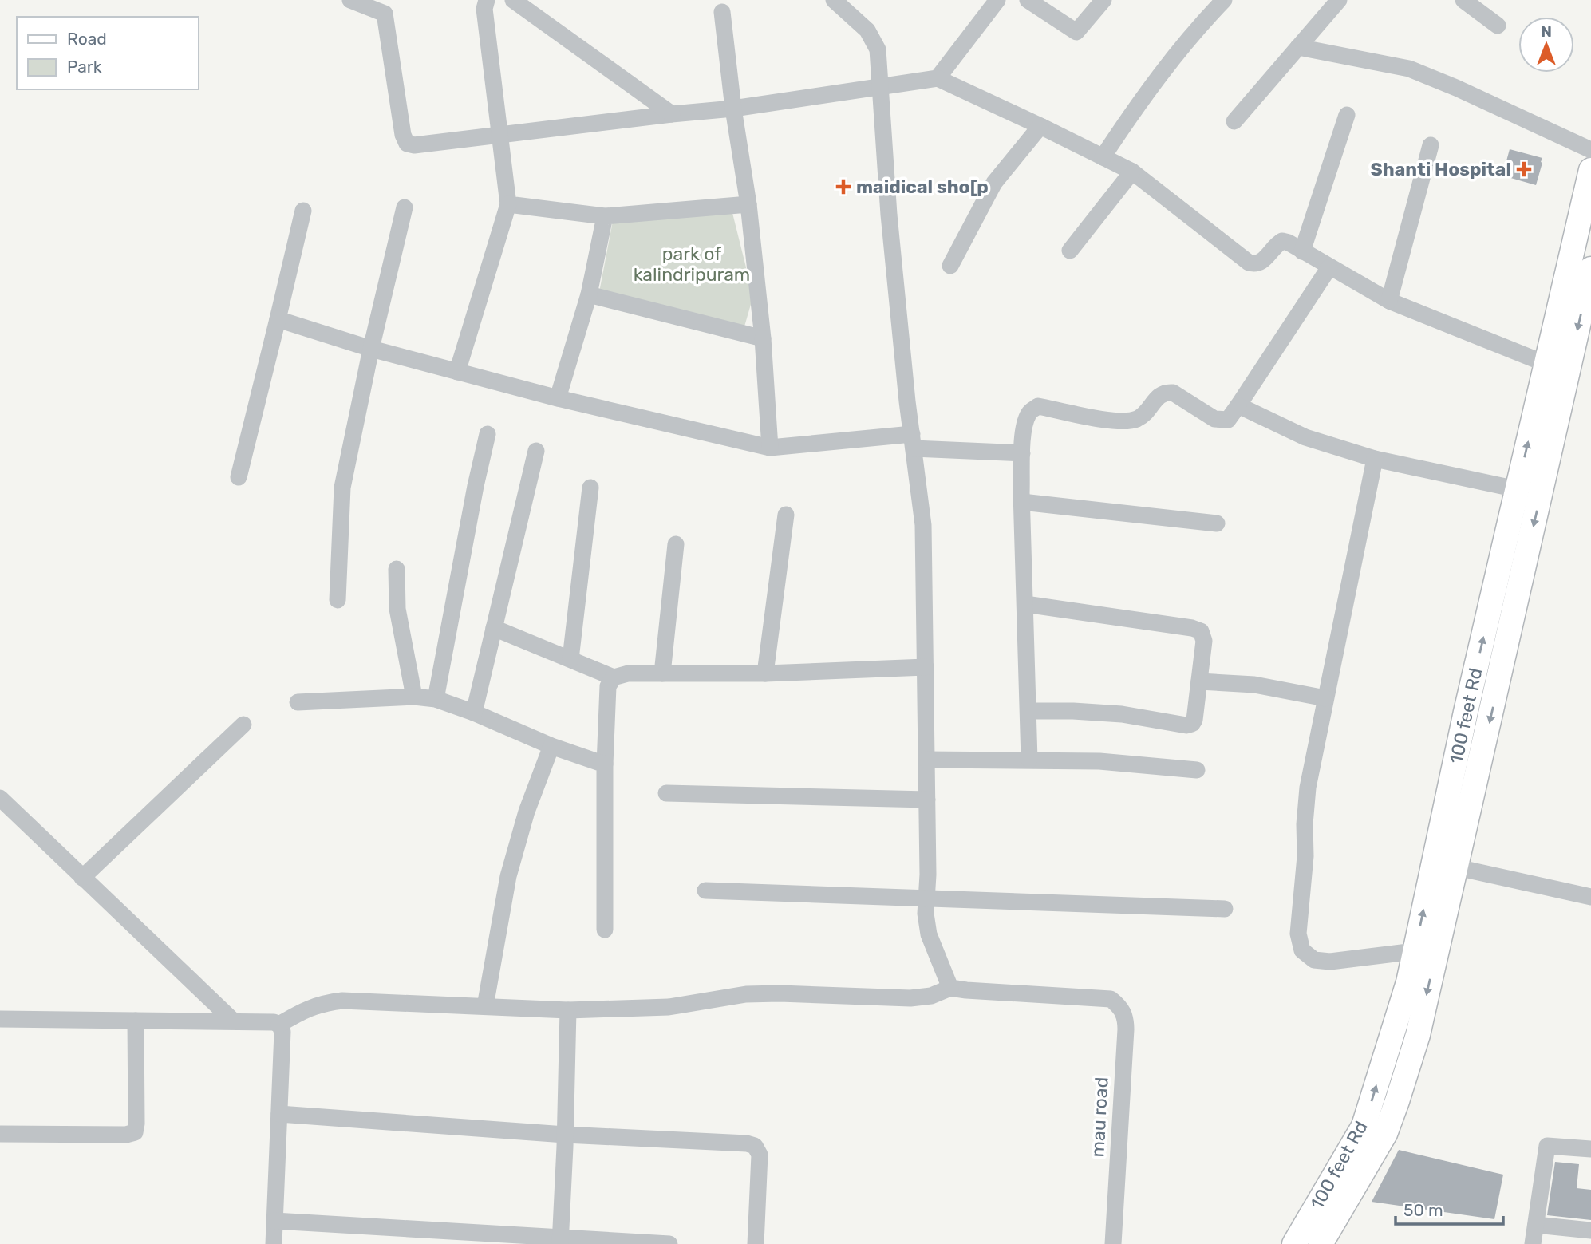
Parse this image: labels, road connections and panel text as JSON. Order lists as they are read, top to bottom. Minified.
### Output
{"streets":{"main road":["100 feet Rd"],"street":["mau road"]},"parks":["park of kalindripuram"],"places":{"health":["Shanti Hospital","maidical sho[p"]},"legend":["Road","Park"],"scale_bar":"50 m","north":"top"}
